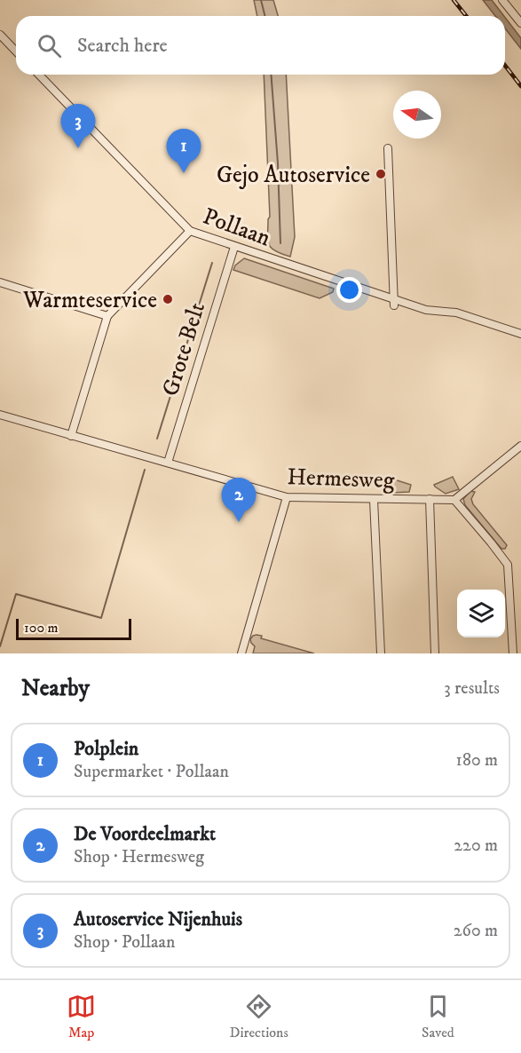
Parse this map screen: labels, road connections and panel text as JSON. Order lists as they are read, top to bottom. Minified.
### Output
{"streets":{"street":["Pollaan","Grote Belt","Hermesweg"]},"crossings":[["Pollaan","Grote Belt"],["Grote Belt","Hermesweg"]],"places":["Gejo Autoservice","Warmteservice"],"scale_bar":"100 m","north":"left","page":{"search":"Search here","pins":["3","1","2"],"scale":"100 m","heading":["Nearby","3 results"],"list":[{"mark":"1","name":"Polplein","note":"Supermarket · Pollaan","value":"180 m"},{"mark":"2","name":"De Voordeelmarkt","note":"Shop · Hermesweg","value":"220 m"},{"mark":"3","name":"Autoservice Nijenhuis","note":"Shop · Pollaan","value":"260 m"}],"nav":["Map","Directions","Saved"]}}
